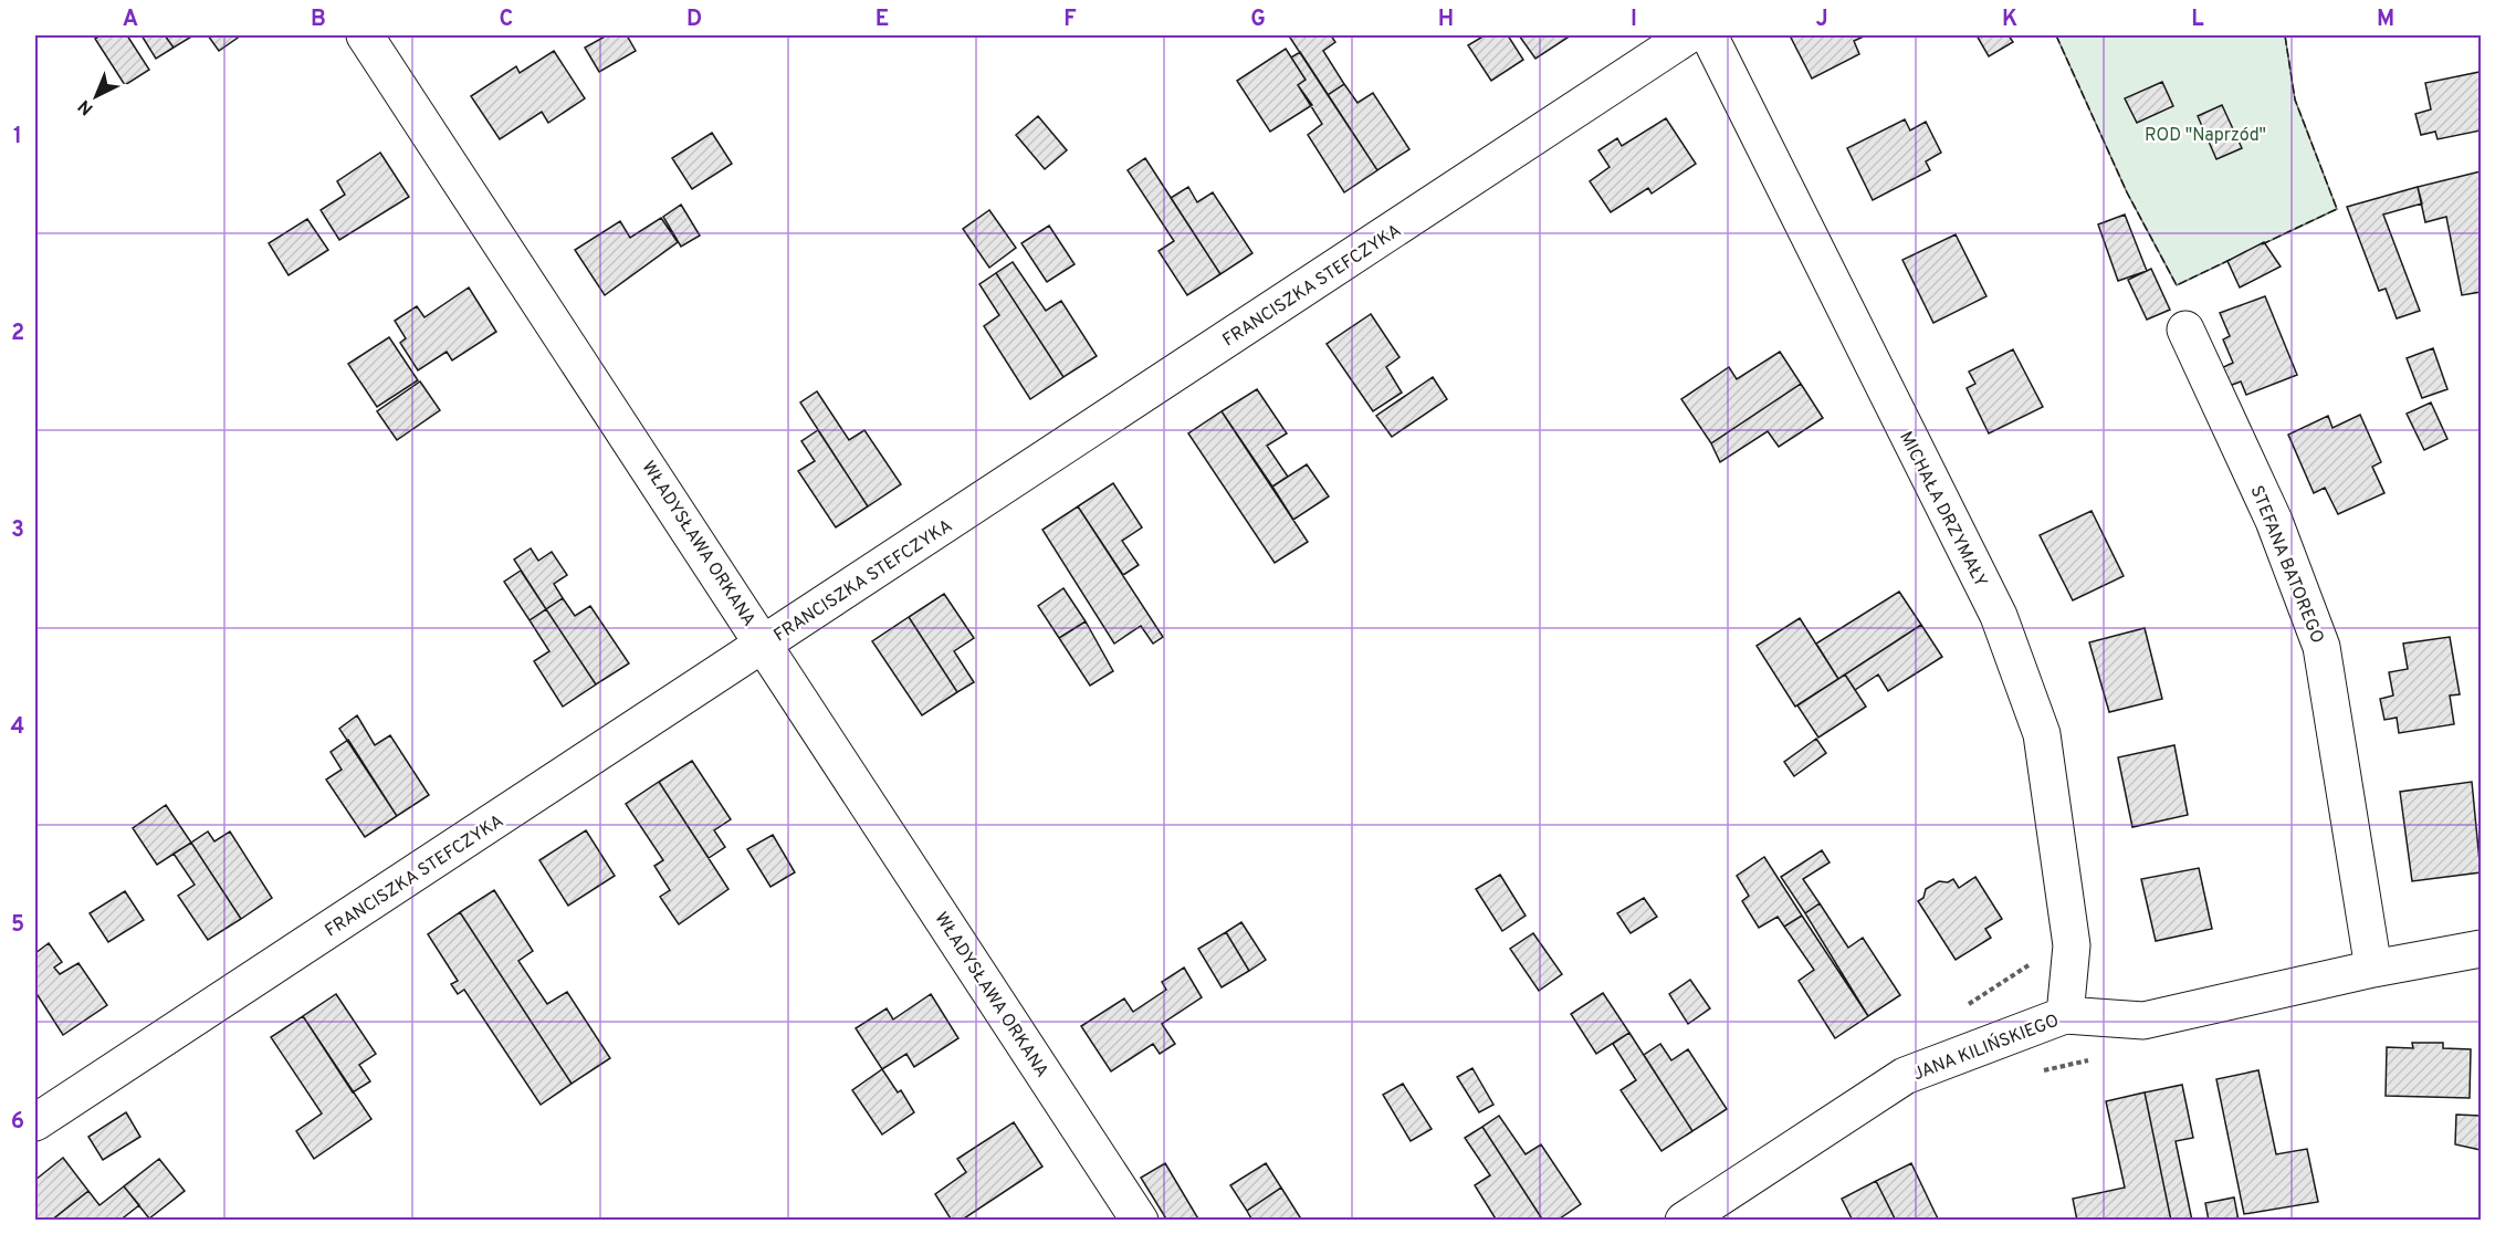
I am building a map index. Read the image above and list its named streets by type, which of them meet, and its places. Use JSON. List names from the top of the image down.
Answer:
{
  "streets": {
    "street": [
      "FRANCISZKA STEFCZYKA",
      "MICHAŁA DRZYMAŁY",
      "WŁADYSŁAWA ORKANA",
      "STEFANA BATOREGO",
      "JANA KILIŃSKIEGO"
    ]
  },
  "crossings": [
    ["FRANCISZKA STEFCZYKA", "WŁADYSŁAWA ORKANA"],
    ["MICHAŁA DRZYMAŁY", "JANA KILIŃSKIEGO"],
    ["STEFANA BATOREGO", "JANA KILIŃSKIEGO"]
  ],
  "parks": ["ROD \"Naprzód\""],
  "north": "bottom left",
  "grid": {
    "columns": [
      "A",
      "B",
      "C",
      "D",
      "E",
      "F",
      "G",
      "H",
      "I",
      "J",
      "K",
      "L",
      "M"
    ],
    "rows": [
      "1",
      "2",
      "3",
      "4",
      "5",
      "6"
    ]
  }
}
